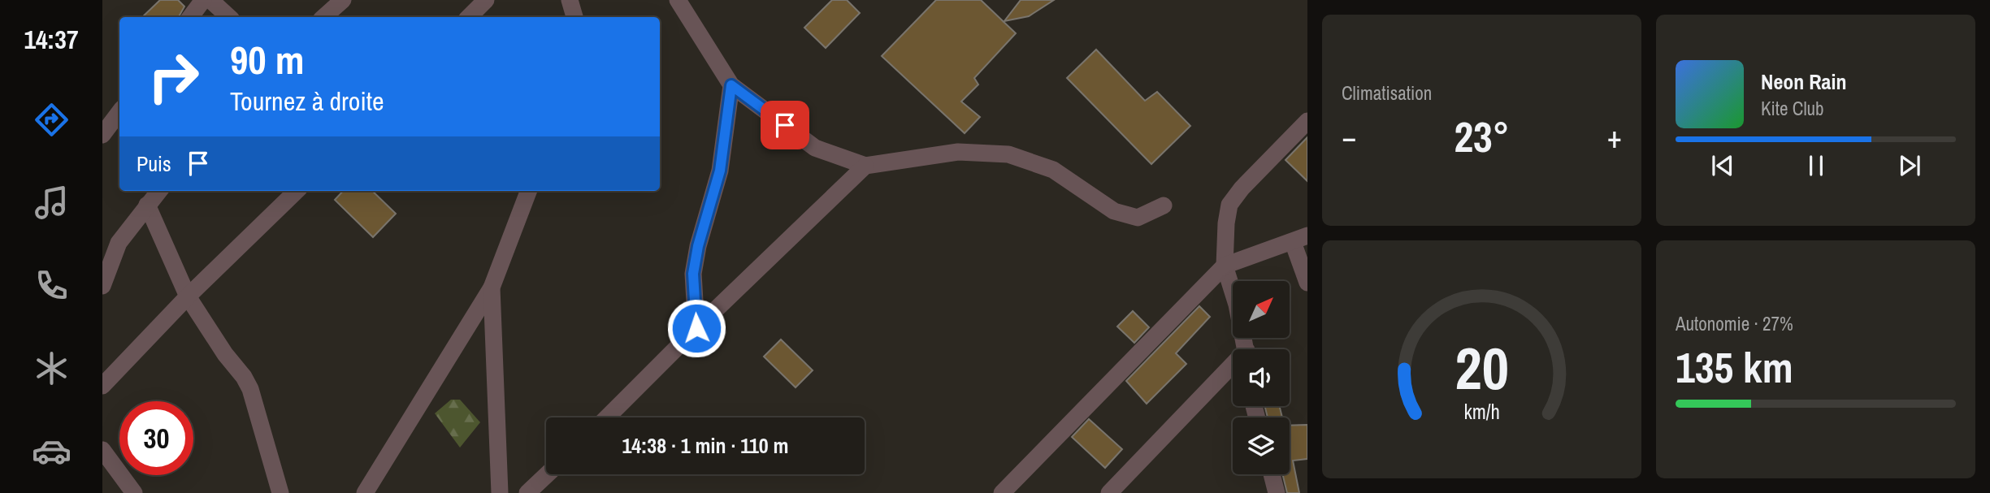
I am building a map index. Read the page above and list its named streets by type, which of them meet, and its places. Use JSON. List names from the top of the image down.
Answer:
{
  "north": "top right",
  "page": {
    "tabs": "14:37",
    "tile": [
      "Climatisation",
      ["Autonomie · 27%", "135 km"]
    ],
    "turn": ["90 m", "Tournez à droite"],
    "song": ["Neon Rain", "Kite Club"],
    "heat": ["−", "23°", "+"],
    "then": "Puis",
    "limit": "30",
    "trip": "14:38 · 1 min · 110 m",
    "gauge": ["20", "km/h"]
  }
}
